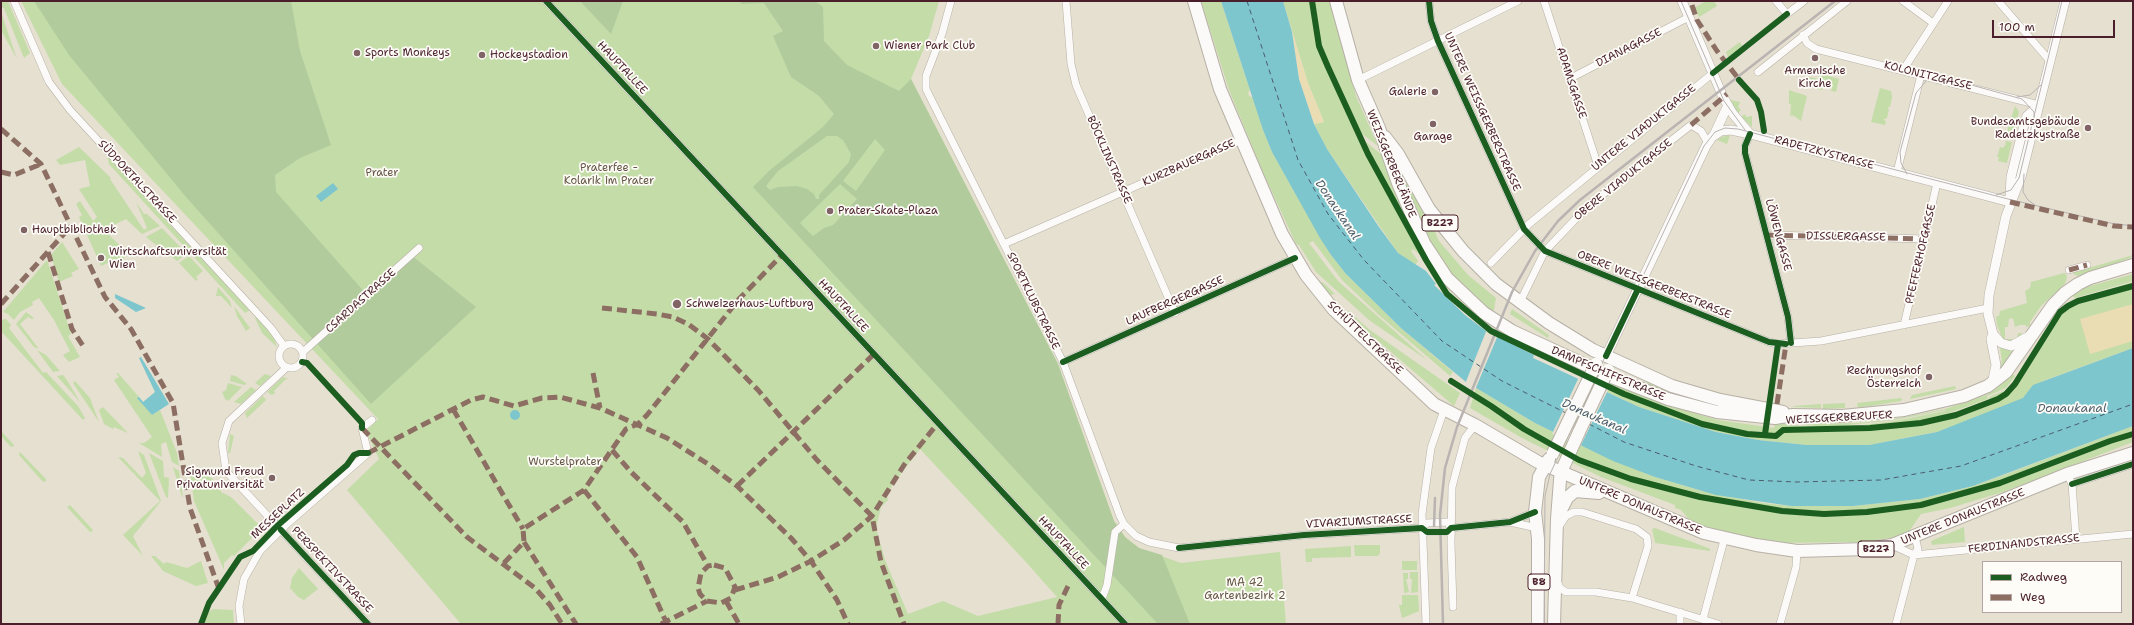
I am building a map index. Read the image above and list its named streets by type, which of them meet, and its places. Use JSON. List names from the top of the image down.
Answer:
{
  "streets": {
    "main road": [
      "WEISSGERBERLÄNDE",
      "B227",
      "SCHÜTTELSTRASSE",
      "DAMPFSCHIFFSTRASSE",
      "UNTERE DONAUSTRASSE",
      "B8"
    ],
    "street": [
      "DIANAGASSE",
      "HAUPTALLEE",
      "KOLONITZGASSE",
      "ADAMSGASSE",
      "UNTERE WEISSGERBERSTRASSE",
      "UNTERE VIADUKTGASSE",
      "RADETZKYSTRASSE",
      "BÖCKLINSTRASSE",
      "KURZBAUERGASSE",
      "OBERE VIADUKTGASSE",
      "SÜDPORTALSTRASSE",
      "LÖWENGASSE",
      "DISSLERGASSE",
      "PFEFFERHOFGASSE",
      "OBERE WEISSGERBERSTRASSE",
      "CSARDASTRASSE",
      "SPORTKLUBSTRASSE",
      "LAUFBERGERGASSE",
      "VIVARIUMSTRASSE",
      "FERDINANDSTRASSE",
      "PERSPEKTIVSTRASSE"
    ],
    "cycle path": ["WEISSGERBERUFER", "MESSEPLATZ"]
  },
  "crossings": [
    ["DIANAGASSE", "ADAMSGASSE"],
    ["ADAMSGASSE", "UNTERE VIADUKTGASSE"],
    ["UNTERE WEISSGERBERSTRASSE", "UNTERE VIADUKTGASSE"],
    ["UNTERE WEISSGERBERSTRASSE", "OBERE WEISSGERBERSTRASSE"],
    ["UNTERE VIADUKTGASSE", "OBERE WEISSGERBERSTRASSE"],
    ["RADETZKYSTRASSE", "LÖWENGASSE"],
    ["RADETZKYSTRASSE", "PFEFFERHOFGASSE"],
    ["BÖCKLINSTRASSE", "KURZBAUERGASSE"],
    ["BÖCKLINSTRASSE", "LAUFBERGERGASSE"],
    ["KURZBAUERGASSE", "SPORTKLUBSTRASSE"],
    ["KURZBAUERGASSE", "SCHÜTTELSTRASSE"],
    ["WEISSGERBERLÄNDE", "B227"],
    ["WEISSGERBERLÄNDE", "DAMPFSCHIFFSTRASSE"],
    ["OBERE VIADUKTGASSE", "B227"],
    ["OBERE VIADUKTGASSE", "OBERE WEISSGERBERSTRASSE"],
    ["SÜDPORTALSTRASSE", "CSARDASTRASSE"],
    ["SÜDPORTALSTRASSE", "PERSPEKTIVSTRASSE"],
    ["B227", "DAMPFSCHIFFSTRASSE"],
    ["B227", "B8"],
    ["LÖWENGASSE", "DISSLERGASSE"],
    ["LÖWENGASSE", "OBERE WEISSGERBERSTRASSE"],
    ["DISSLERGASSE", "PFEFFERHOFGASSE"],
    ["PFEFFERHOFGASSE", "OBERE WEISSGERBERSTRASSE"],
    ["CSARDASTRASSE", "PERSPEKTIVSTRASSE"],
    ["SPORTKLUBSTRASSE", "LAUFBERGERGASSE"],
    ["SPORTKLUBSTRASSE", "VIVARIUMSTRASSE"],
    ["LAUFBERGERGASSE", "SCHÜTTELSTRASSE"],
    ["SCHÜTTELSTRASSE", "UNTERE DONAUSTRASSE"],
    ["SCHÜTTELSTRASSE", "B8"],
    ["UNTERE DONAUSTRASSE", "B8"],
    ["VIVARIUMSTRASSE", "B8"]
  ],
  "water": ["Donaukanal"],
  "parks": [
    "Praterfee - Kolarik im Prater",
    "Prater",
    "Wurstelprater",
    "MA 42 Gartenbezirk 2"
  ],
  "places": [
    "Wiener Park Club",
    "Sports Monkeys",
    "Hockeystadion",
    "Armenische Kirche",
    "Galerie",
    "Garage",
    "Bundesamtsgebäude Radetzkystraße",
    "Prater-Skate-Plaza",
    "Hauptbibliothek",
    "Wirtschaftsuniversität Wien",
    "Schweizerhaus-Luftburg",
    "Rechnungshof Österreich",
    "Sigmund Freud Privatuniversität"
  ],
  "legend": ["Radweg", "Weg"],
  "scale_bar": "100 m"
}
